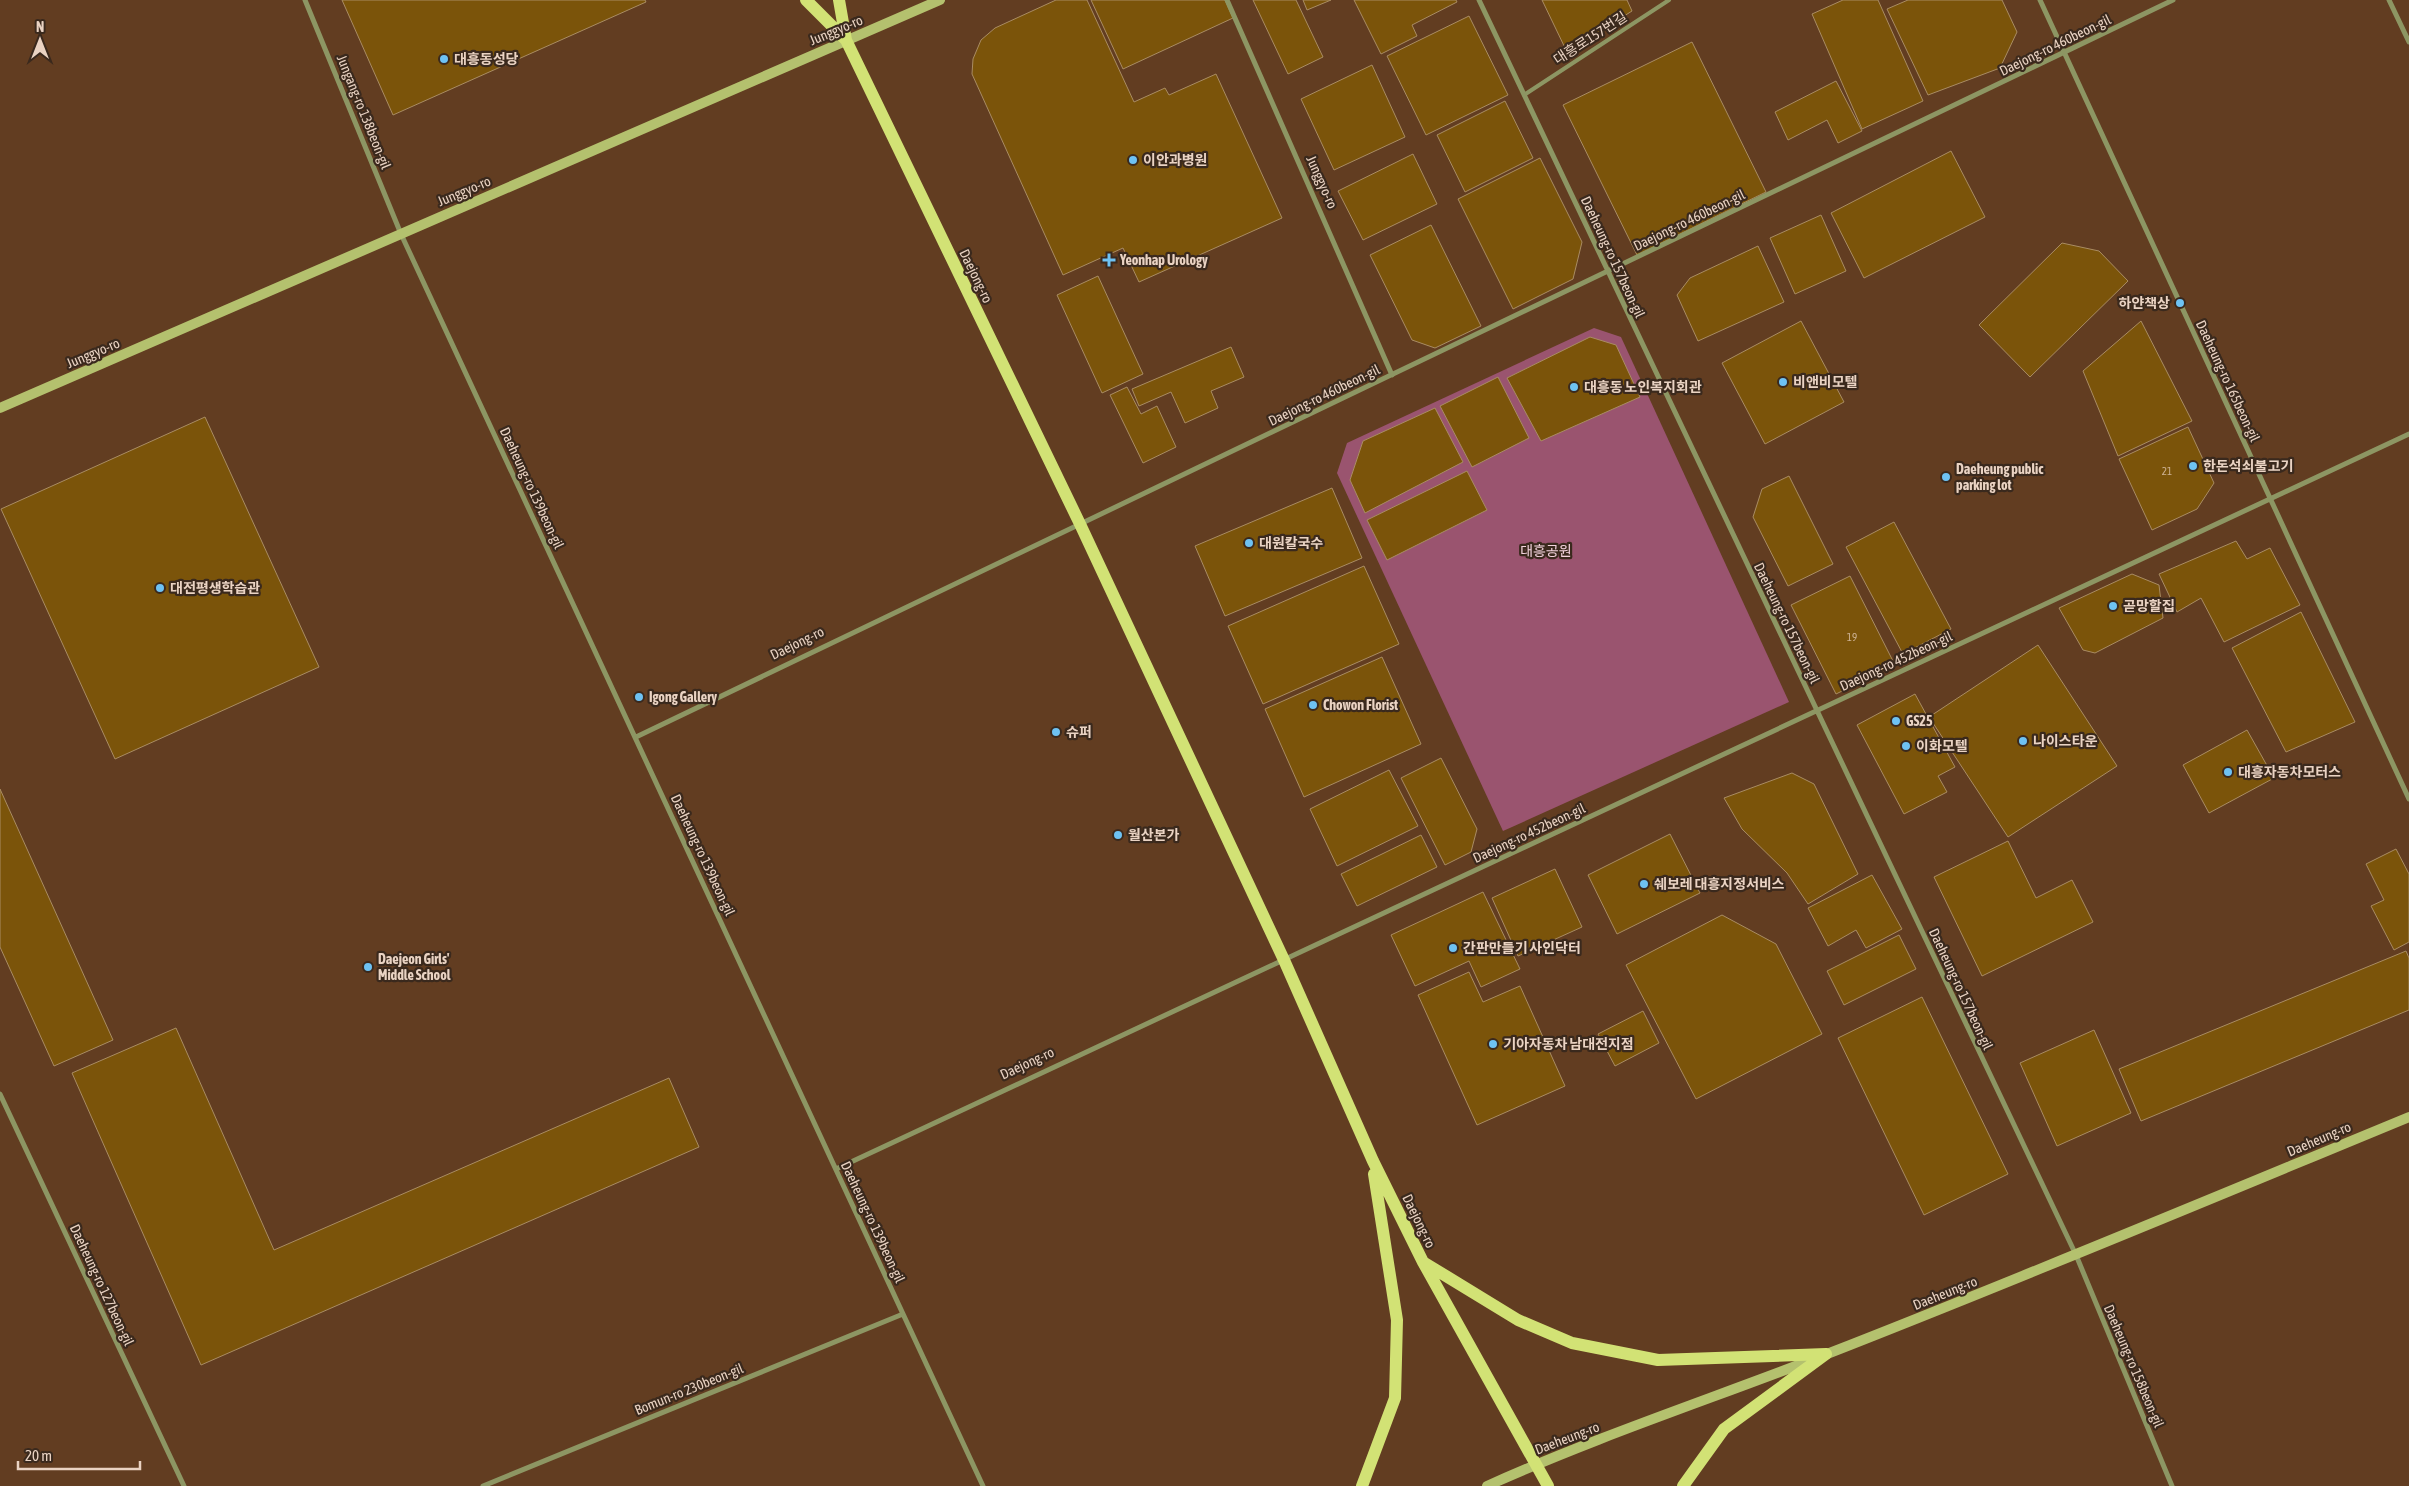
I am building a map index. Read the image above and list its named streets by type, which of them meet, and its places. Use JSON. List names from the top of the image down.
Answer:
{
  "streets": {
    "main road": ["Junggyo-ro", "Daejong-ro", "Daeheung-ro"],
    "street": [
      "Daejong-ro 460beon-gil",
      "Jungang-ro 138beon-gil",
      "Daeheung-ro 157beon-gil",
      "Daeheung-ro 165beon-gil",
      "Daeheung-ro 139beon-gil",
      "Daejong-ro 452beon-gil",
      "Daeheung-ro 127beon-gil",
      "Daeheung-ro 158beon-gil",
      "Bomun-ro 230beon-gil"
    ],
    "lane": ["대흥로157번길"]
  },
  "crossings": [
    ["Junggyo-ro", "Daejong-ro 460beon-gil"],
    ["Junggyo-ro", "Jungang-ro 138beon-gil"],
    ["Junggyo-ro", "Daejong-ro"],
    ["Junggyo-ro", "Daeheung-ro 139beon-gil"],
    ["대흥로157번길", "Daeheung-ro 157beon-gil"],
    ["Daejong-ro 460beon-gil", "Daeheung-ro 157beon-gil"],
    ["Daejong-ro 460beon-gil", "Daejong-ro"],
    ["Daejong-ro 460beon-gil", "Daeheung-ro 165beon-gil"],
    ["Jungang-ro 138beon-gil", "Daeheung-ro 139beon-gil"],
    ["Daeheung-ro 157beon-gil", "Daejong-ro 452beon-gil"],
    ["Daeheung-ro 157beon-gil", "Daeheung-ro"],
    ["Daeheung-ro 157beon-gil", "Daeheung-ro 158beon-gil"],
    ["Daejong-ro", "Daeheung-ro 139beon-gil"],
    ["Daejong-ro", "Daejong-ro 452beon-gil"],
    ["Daejong-ro", "Daeheung-ro"],
    ["Daeheung-ro 165beon-gil", "Daejong-ro 452beon-gil"],
    ["Daeheung-ro 139beon-gil", "Bomun-ro 230beon-gil"],
    ["Daeheung-ro", "Daeheung-ro 158beon-gil"]
  ],
  "parks": ["대흥공원"],
  "places": {
    "other": [
      "대흥동성당",
      "이안과병원",
      "하얀책상",
      "비앤비모텔",
      "대흥동 노인복지회관",
      "한돈석쇠불고기",
      "Daeheung public parking lot",
      "대원칼국수",
      "대전평생학습관",
      "곧망할집",
      "Igong Gallery",
      "Chowon Florist",
      "GS25",
      "슈퍼",
      "나이스타운",
      "이화모텔",
      "대흥자동차모터스",
      "월산본가",
      "쉐보레 대흥지정서비스",
      "간판만들기 사인닥터",
      "Daejeon Girls' Middle School",
      "기아자동차 남대전지점"
    ],
    "health": ["Yeonhap Urology"]
  },
  "house_numbers": ["21", "19"],
  "scale_bar": "20 m",
  "north": "top"
}
